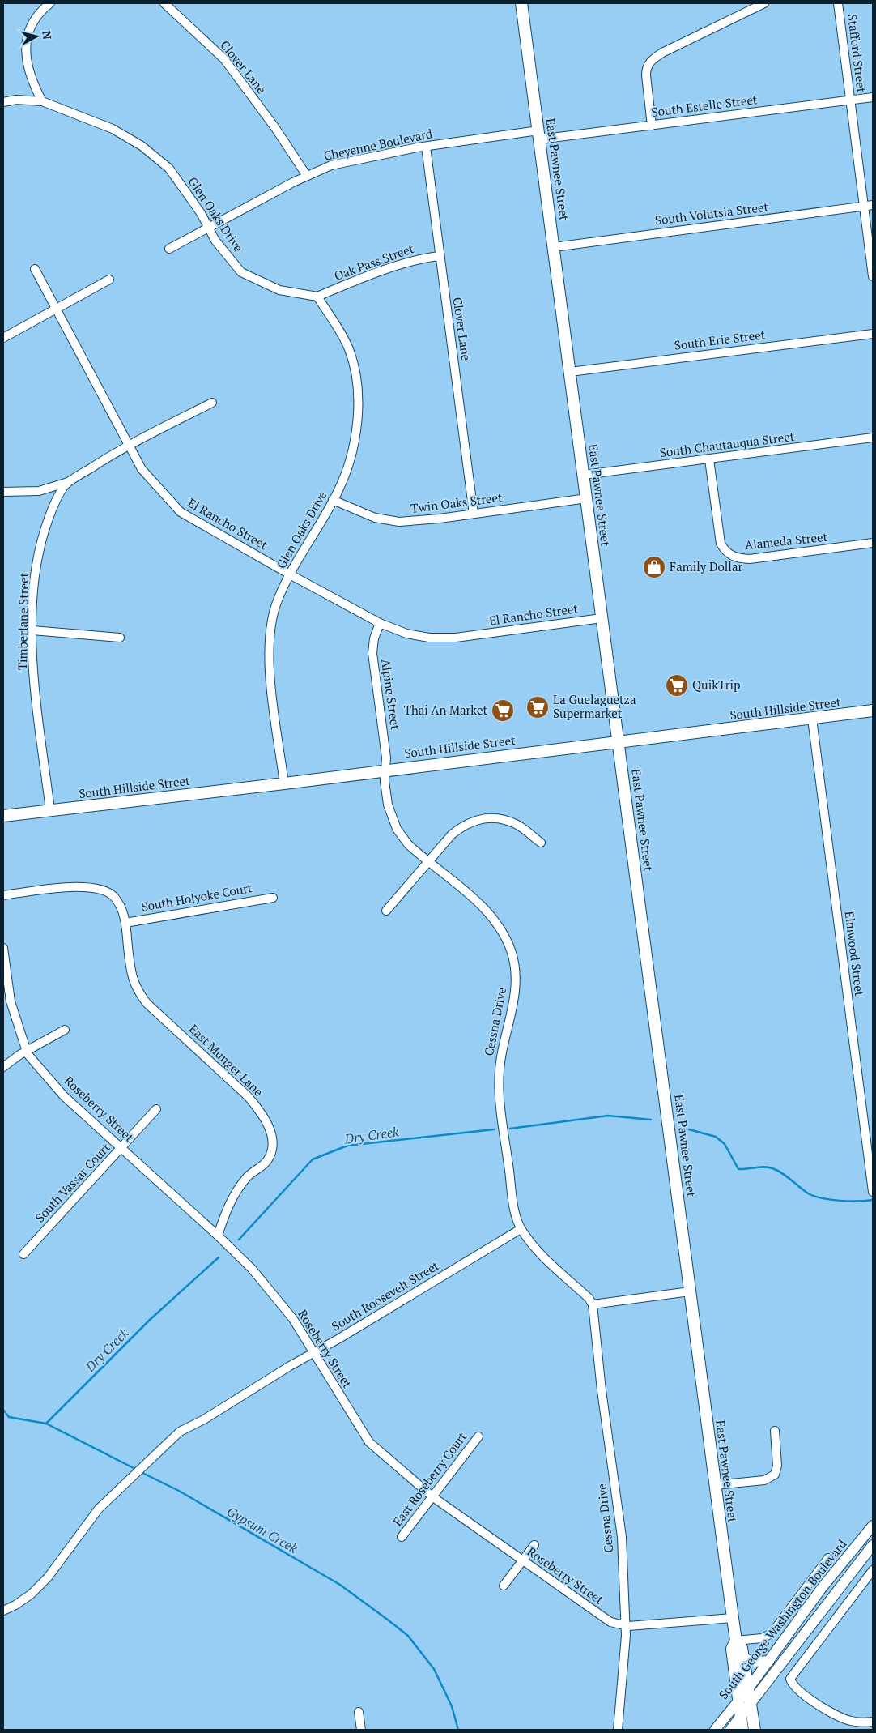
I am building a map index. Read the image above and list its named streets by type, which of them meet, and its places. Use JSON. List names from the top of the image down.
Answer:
{
  "streets": {
    "main road": ["East Pawnee Street", "South Hillside Street"],
    "street": [
      "Stafford Street",
      "Clover Lane",
      "South Estelle Street",
      "Cheyenne Boulevard",
      "South Volutsia Street",
      "Glen Oaks Drive",
      "Oak Pass Street",
      "South Erie Street",
      "South Chautauqua Street",
      "Twin Oaks Street",
      "El Rancho Street",
      "Alameda Street",
      "Timberlane Street",
      "Alpine Street",
      "South Holyoke Court",
      "Elmwood Street",
      "Cessna Drive",
      "East Munger Lane",
      "Roseberry Street",
      "South Vassar Court",
      "South Roosevelt Street",
      "East Roseberry Court",
      "South George Washington Boulevard"
    ]
  },
  "crossings": [
    ["Stafford Street", "South Estelle Street"],
    ["Stafford Street", "South Volutsia Street"],
    ["Clover Lane", "Cheyenne Boulevard"],
    ["Clover Lane", "Oak Pass Street"],
    ["Clover Lane", "Twin Oaks Street"],
    ["South Estelle Street", "Cheyenne Boulevard"],
    ["South Estelle Street", "East Pawnee Street"],
    ["Cheyenne Boulevard", "East Pawnee Street"],
    ["Cheyenne Boulevard", "Glen Oaks Drive"],
    ["East Pawnee Street", "South Volutsia Street"],
    ["East Pawnee Street", "South Erie Street"],
    ["East Pawnee Street", "South Chautauqua Street"],
    ["East Pawnee Street", "Twin Oaks Street"],
    ["East Pawnee Street", "El Rancho Street"],
    ["East Pawnee Street", "South Hillside Street"],
    ["East Pawnee Street", "Roseberry Street"],
    ["East Pawnee Street", "South George Washington Boulevard"],
    ["Glen Oaks Drive", "Oak Pass Street"],
    ["Glen Oaks Drive", "Twin Oaks Street"],
    ["Glen Oaks Drive", "El Rancho Street"],
    ["Glen Oaks Drive", "South Hillside Street"],
    ["South Chautauqua Street", "Alameda Street"],
    ["El Rancho Street", "Timberlane Street"],
    ["El Rancho Street", "Alpine Street"],
    ["Timberlane Street", "South Hillside Street"],
    ["Alpine Street", "South Hillside Street"],
    ["Alpine Street", "Cessna Drive"],
    ["South Hillside Street", "Elmwood Street"],
    ["South Hillside Street", "Cessna Drive"],
    ["South Holyoke Court", "East Munger Lane"],
    ["Cessna Drive", "Roseberry Street"],
    ["Cessna Drive", "South Roosevelt Street"],
    ["East Munger Lane", "Roseberry Street"],
    ["Roseberry Street", "South Vassar Court"],
    ["Roseberry Street", "South Roosevelt Street"],
    ["Roseberry Street", "East Roseberry Court"]
  ],
  "water": ["Dry Creek", "Gypsum Creek"],
  "places": {
    "shop": ["Family Dollar"],
    "supermarket": ["QuikTrip", "La Guelaguetza Supermarket", "Thai An Market"]
  },
  "north": "right"
}
